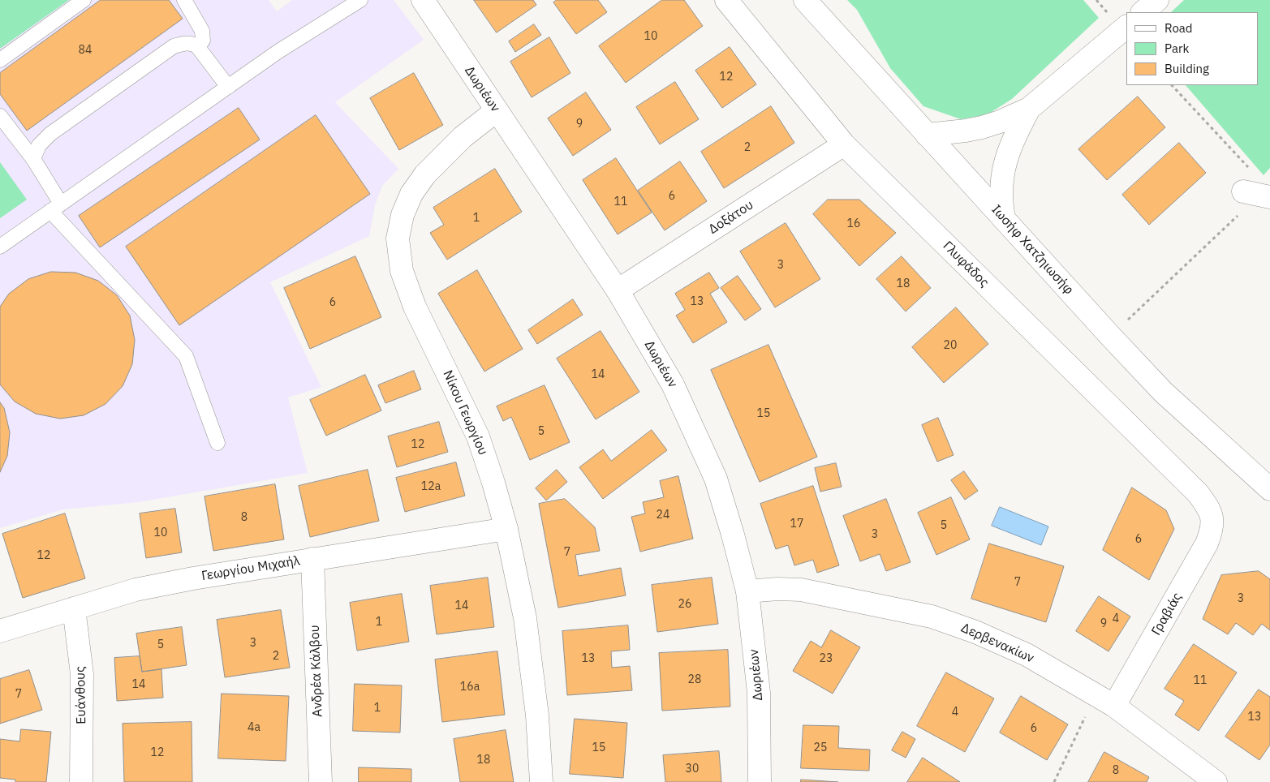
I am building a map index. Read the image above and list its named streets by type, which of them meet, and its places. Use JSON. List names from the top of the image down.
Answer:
{
  "streets": {
    "street": [
      "Δωριέων",
      "Δοξάτου",
      "Ιωσήφ Χατζηιωσήφ",
      "Γλυφάδος",
      "Νίκου Γεωργίου",
      "Γεωργίου Μιχαήλ",
      "Γραβιάς",
      "Δερβενακίων",
      "Ανδρέα Κάλβου",
      "Ευάνθους"
    ]
  },
  "crossings": [
    ["Δωριέων", "Δοξάτου"],
    ["Δωριέων", "Νίκου Γεωργίου"],
    ["Δωριέων", "Δερβενακίων"],
    ["Δοξάτου", "Γλυφάδος"],
    ["Γλυφάδος", "Γραβιάς"],
    ["Νίκου Γεωργίου", "Γεωργίου Μιχαήλ"],
    ["Γεωργίου Μιχαήλ", "Ανδρέα Κάλβου"],
    ["Γεωργίου Μιχαήλ", "Ευάνθους"],
    ["Γραβιάς", "Δερβενακίων"]
  ],
  "house_numbers": [
    "10",
    "84",
    "12",
    "9",
    "2",
    "6",
    "11",
    "1",
    "16",
    "3",
    "18",
    "13",
    "6",
    "20",
    "14",
    "15",
    "5",
    "12",
    "12a",
    "24",
    "8",
    "17",
    "5",
    "10",
    "3",
    "6",
    "7",
    "12",
    "7",
    "3",
    "26",
    "14",
    "4",
    "1",
    "9",
    "3",
    "5",
    "2",
    "13",
    "23",
    "28",
    "11",
    "14",
    "16a",
    "7",
    "1",
    "4",
    "13",
    "4a",
    "6",
    "15",
    "25",
    "12",
    "18",
    "30",
    "8"
  ],
  "legend": ["Road", "Park", "Building"]
}
